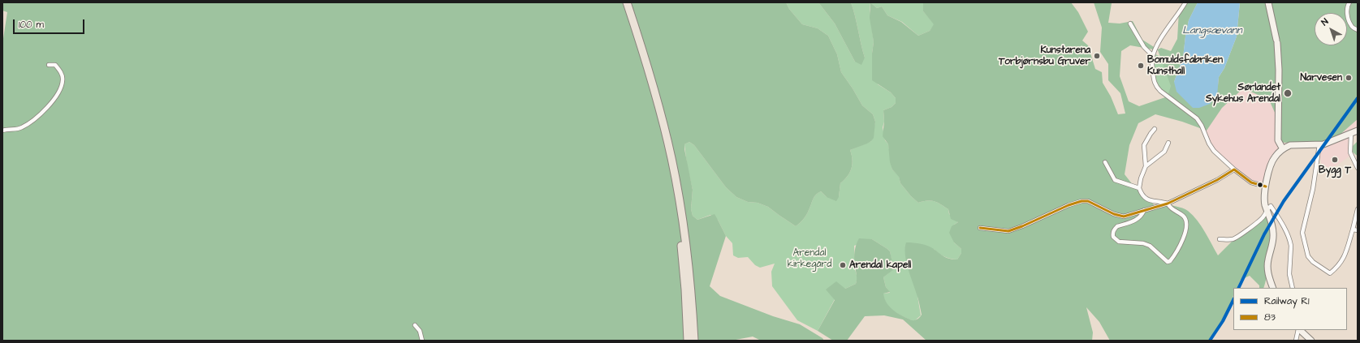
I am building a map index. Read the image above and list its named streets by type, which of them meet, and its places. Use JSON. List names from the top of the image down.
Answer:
{
  "water": ["Langsævann"],
  "parks": ["Arendal kirkegård"],
  "places": [
    "Kunstarena Torbjørnsbu Gruver",
    "Bomuldsfabriken Kunsthall",
    "Narvesen",
    "Sørlandet Sykehus Arendal",
    "Bygg T",
    "Arendal kapell"
  ],
  "lines": ["rail line R1", "transit line 83"],
  "legend": ["Railway R1", "83"],
  "scale_bar": "100 m",
  "north": "top left"
}
